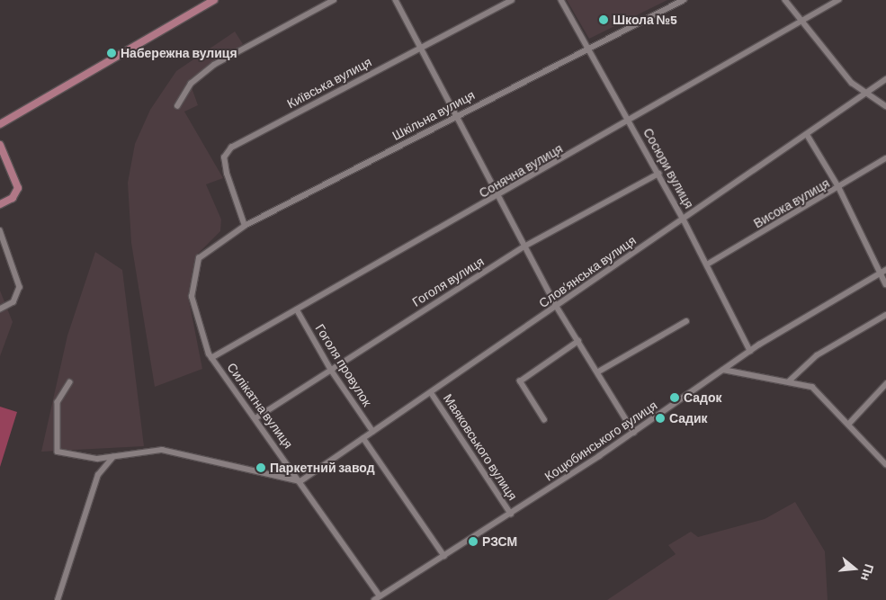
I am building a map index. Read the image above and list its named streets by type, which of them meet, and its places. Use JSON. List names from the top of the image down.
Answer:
{
  "streets": {
    "street": [
      "Київська вулиця",
      "Шкільна вулиця",
      "Сосюри вулиця",
      "Сонячна вулиця",
      "Висока вулиця",
      "Слов’янська вулиця",
      "Гоголя вулиця",
      "Гоголя провулок",
      "Силікатна вулиця",
      "Коцюбинського вулиця",
      "Маяковського вулиця"
    ]
  },
  "crossings": [
    ["Київська вулиця", "Шкільна вулиця"],
    ["Шкільна вулиця", "Сосюри вулиця"],
    ["Шкільна вулиця", "Силікатна вулиця"],
    ["Сосюри вулиця", "Сонячна вулиця"],
    ["Сосюри вулиця", "Висока вулиця"],
    ["Сосюри вулиця", "Слов’янська вулиця"],
    ["Сосюри вулиця", "Гоголя вулиця"],
    ["Сосюри вулиця", "Коцюбинського вулиця"],
    ["Сонячна вулиця", "Гоголя провулок"],
    ["Сонячна вулиця", "Силікатна вулиця"],
    ["Слов’янська вулиця", "Гоголя провулок"],
    ["Слов’янська вулиця", "Силікатна вулиця"],
    ["Слов’янська вулиця", "Маяковського вулиця"],
    ["Гоголя вулиця", "Гоголя провулок"],
    ["Гоголя вулиця", "Силікатна вулиця"],
    ["Силікатна вулиця", "Коцюбинського вулиця"],
    ["Коцюбинського вулиця", "Маяковського вулиця"]
  ],
  "places": [
    "Школа №5",
    "Набережна вулиця",
    "Садок",
    "Садик",
    "Паркетний завод",
    "РЗСМ"
  ],
  "north": "right"
}
